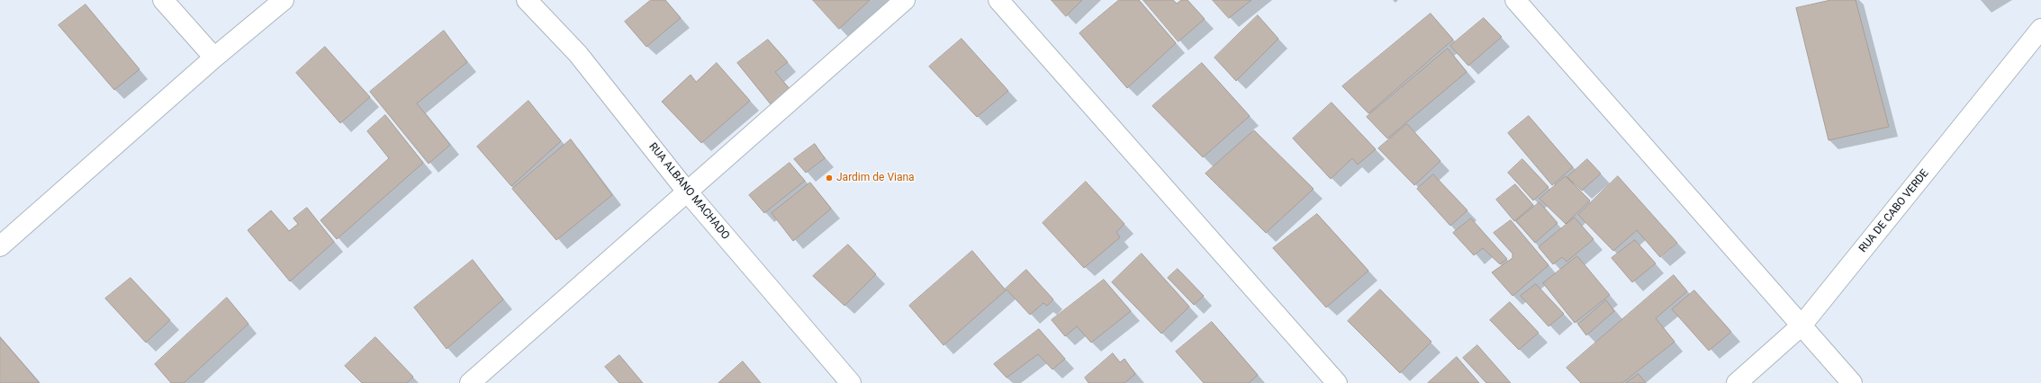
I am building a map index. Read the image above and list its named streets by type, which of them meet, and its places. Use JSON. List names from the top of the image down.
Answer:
{
  "streets": {
    "street": ["RUA ALBANO MACHADO", "RUA DE CABO VERDE"]
  },
  "places": ["Jardim de Viana"]
}
